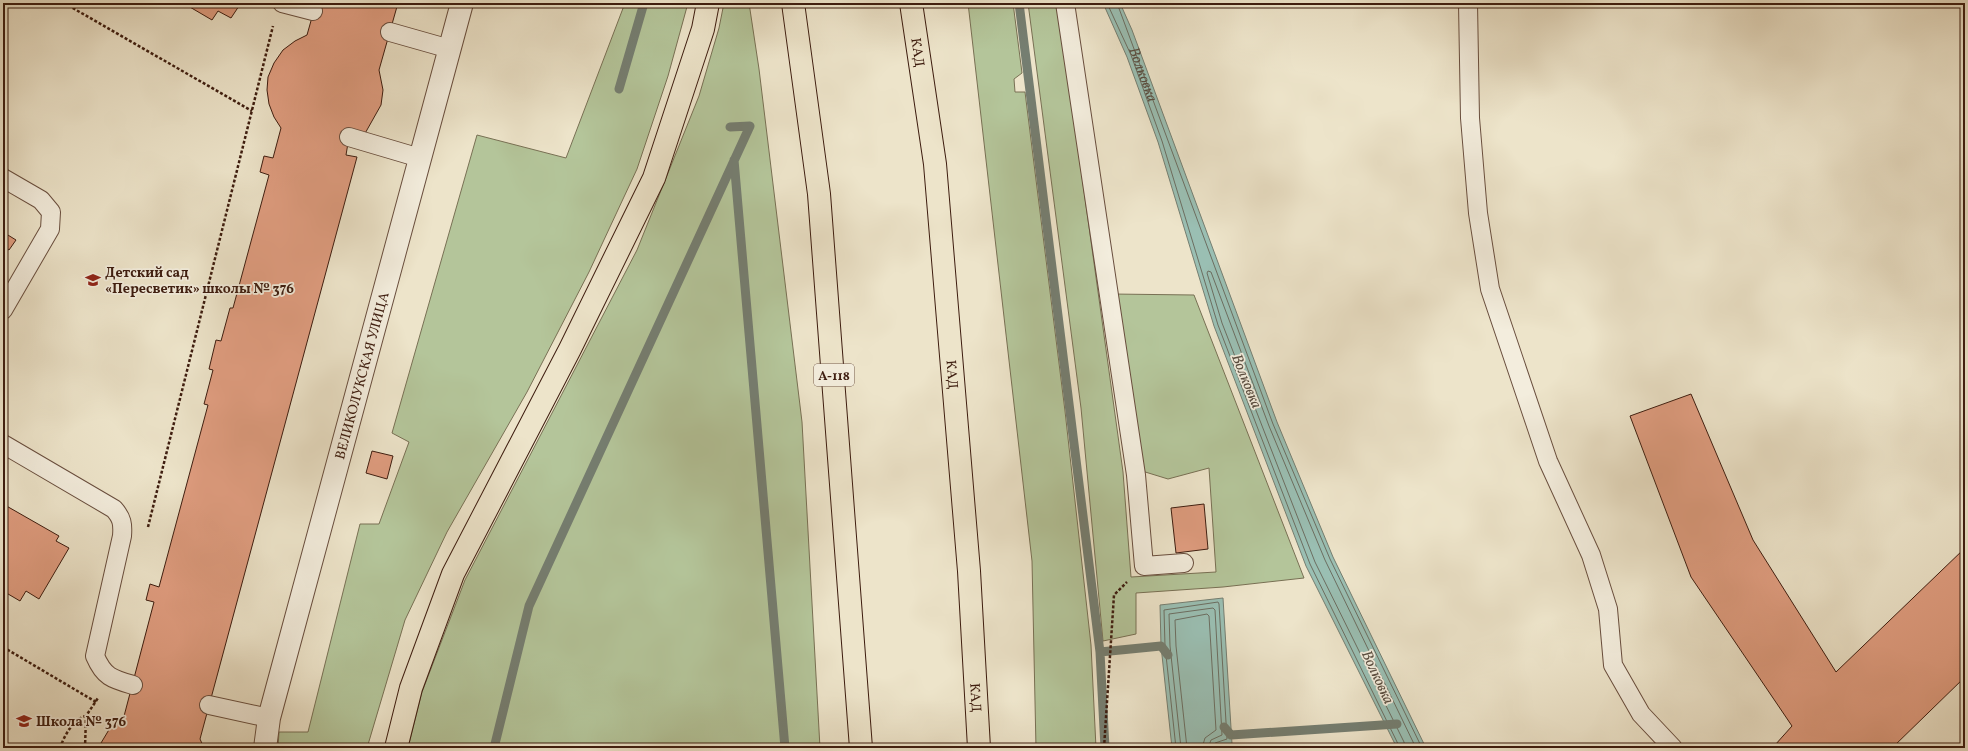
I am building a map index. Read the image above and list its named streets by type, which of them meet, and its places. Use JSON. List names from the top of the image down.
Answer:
{
  "streets": {
    "highway": ["КАД", "А-118"],
    "street": ["ВЕЛИКОЛУКСКАЯ УЛИЦА"]
  },
  "water": ["Волковка"],
  "places": {
    "school or university": ["Детский сад «Пересветик» школы № 376", "Школа № 376"]
  }
}
